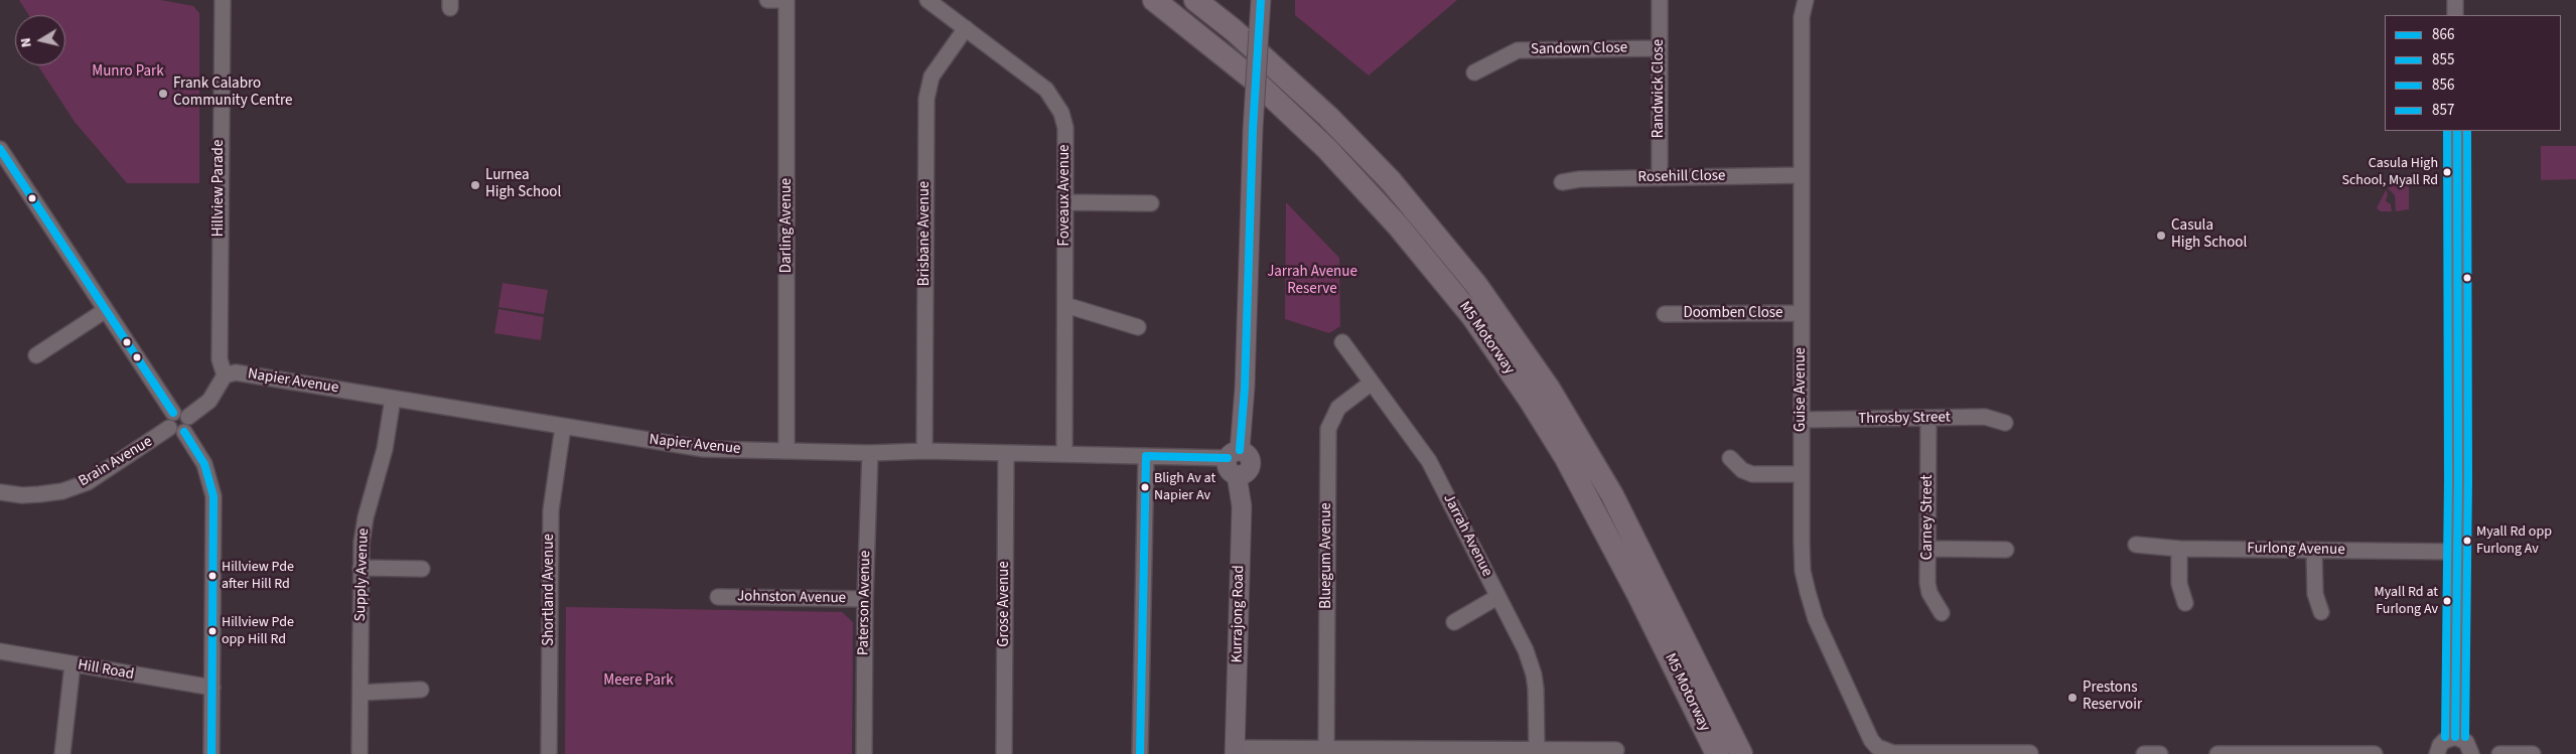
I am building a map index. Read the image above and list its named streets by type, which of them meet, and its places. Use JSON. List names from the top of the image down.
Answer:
{
  "streets": {
    "highway": ["M5 Motorway"],
    "main road": ["Kurrajong Road"],
    "street": [
      "Sandown Close",
      "Randwick Close",
      "Rosehill Close",
      "Hillview Parade",
      "Foveaux Avenue",
      "Darling Avenue",
      "Brisbane Avenue",
      "Doomben Close",
      "Napier Avenue",
      "Guise Avenue",
      "Throsby Street",
      "Brain Avenue",
      "Carney Street",
      "Jarrah Avenue",
      "Furlong Avenue",
      "Bluegum Avenue",
      "Supply Avenue",
      "Shortland Avenue",
      "Johnston Avenue",
      "Paterson Avenue",
      "Grose Avenue",
      "Hill Road"
    ]
  },
  "crossings": [
    ["Sandown Close", "Randwick Close"],
    ["Randwick Close", "Rosehill Close"],
    ["Rosehill Close", "Guise Avenue"],
    ["Hillview Parade", "Napier Avenue"],
    ["Foveaux Avenue", "Brisbane Avenue"],
    ["Foveaux Avenue", "Napier Avenue"],
    ["Darling Avenue", "Napier Avenue"],
    ["Brisbane Avenue", "Napier Avenue"],
    ["Doomben Close", "Guise Avenue"],
    ["Napier Avenue", "Brain Avenue"],
    ["Napier Avenue", "Supply Avenue"],
    ["Napier Avenue", "Shortland Avenue"],
    ["Napier Avenue", "Paterson Avenue"],
    ["Napier Avenue", "Grose Avenue"],
    ["Napier Avenue", "Kurrajong Road"],
    ["Guise Avenue", "Throsby Street"],
    ["Throsby Street", "Carney Street"],
    ["Jarrah Avenue", "Bluegum Avenue"],
    ["Johnston Avenue", "Paterson Avenue"]
  ],
  "parks": ["Munro Park", "Jarrah Avenue Reserve", "Meere Park"],
  "places": [
    "Frank Calabro Community Centre",
    "Casula High School, Myall Rd",
    "Lurnea High School",
    "Casula High School",
    "Bligh Av at Napier Av",
    "Myall Rd opp Furlong Av",
    "Hillview Pde after Hill Rd",
    "Myall Rd at Furlong Av",
    "Hillview Pde opp Hill Rd",
    "Prestons Reservoir"
  ],
  "lines": [
    "transit line 866",
    "transit line 855",
    "transit line 856",
    "transit line 857"
  ],
  "legend": [
    "866",
    "855",
    "856",
    "857"
  ],
  "north": "left"
}
